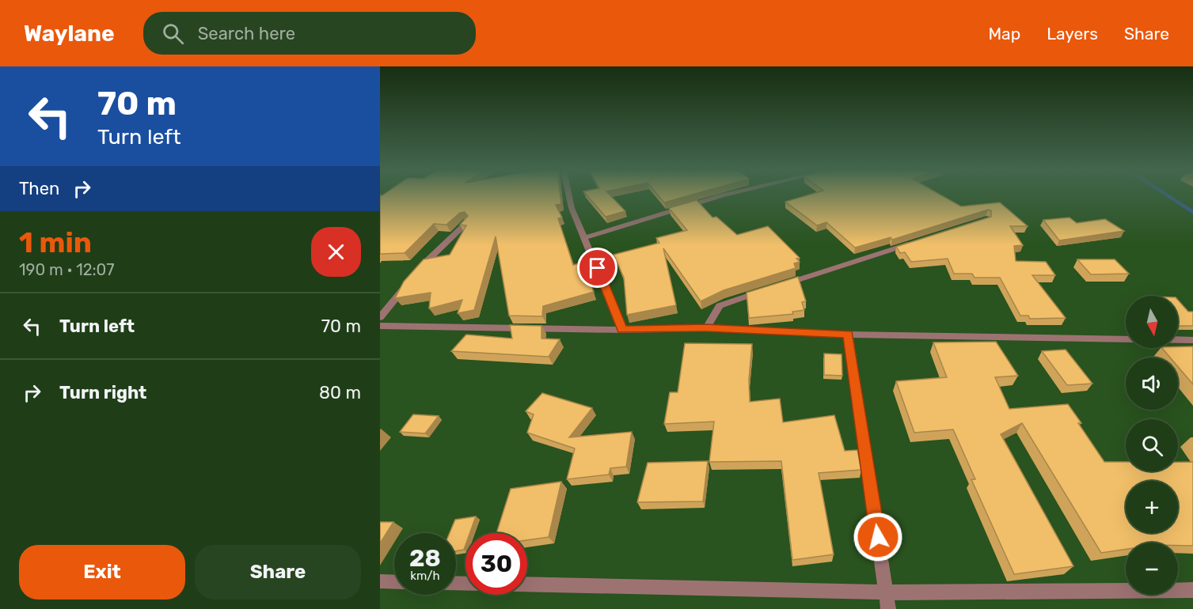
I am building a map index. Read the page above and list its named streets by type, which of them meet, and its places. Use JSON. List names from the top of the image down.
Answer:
{
  "north": "bottom",
  "page": {
    "header": "Waylane",
    "search": "Search here",
    "nav": ["Map", "Layers", "Share"],
    "turn": ["70 m", "Turn left"],
    "then": "Then",
    "heading": ["1 min", "190 m · 12:07"],
    "list": [
      {
        "name": "Turn left",
        "value": "70 m"
      },
      {
        "name": "Turn right",
        "value": "80 m"
      }
    ],
    "map_buttons": ["+", "−"],
    "speed": "28 km/h",
    "limit": "30",
    "buttons": ["Exit", "Share"]
  }
}
